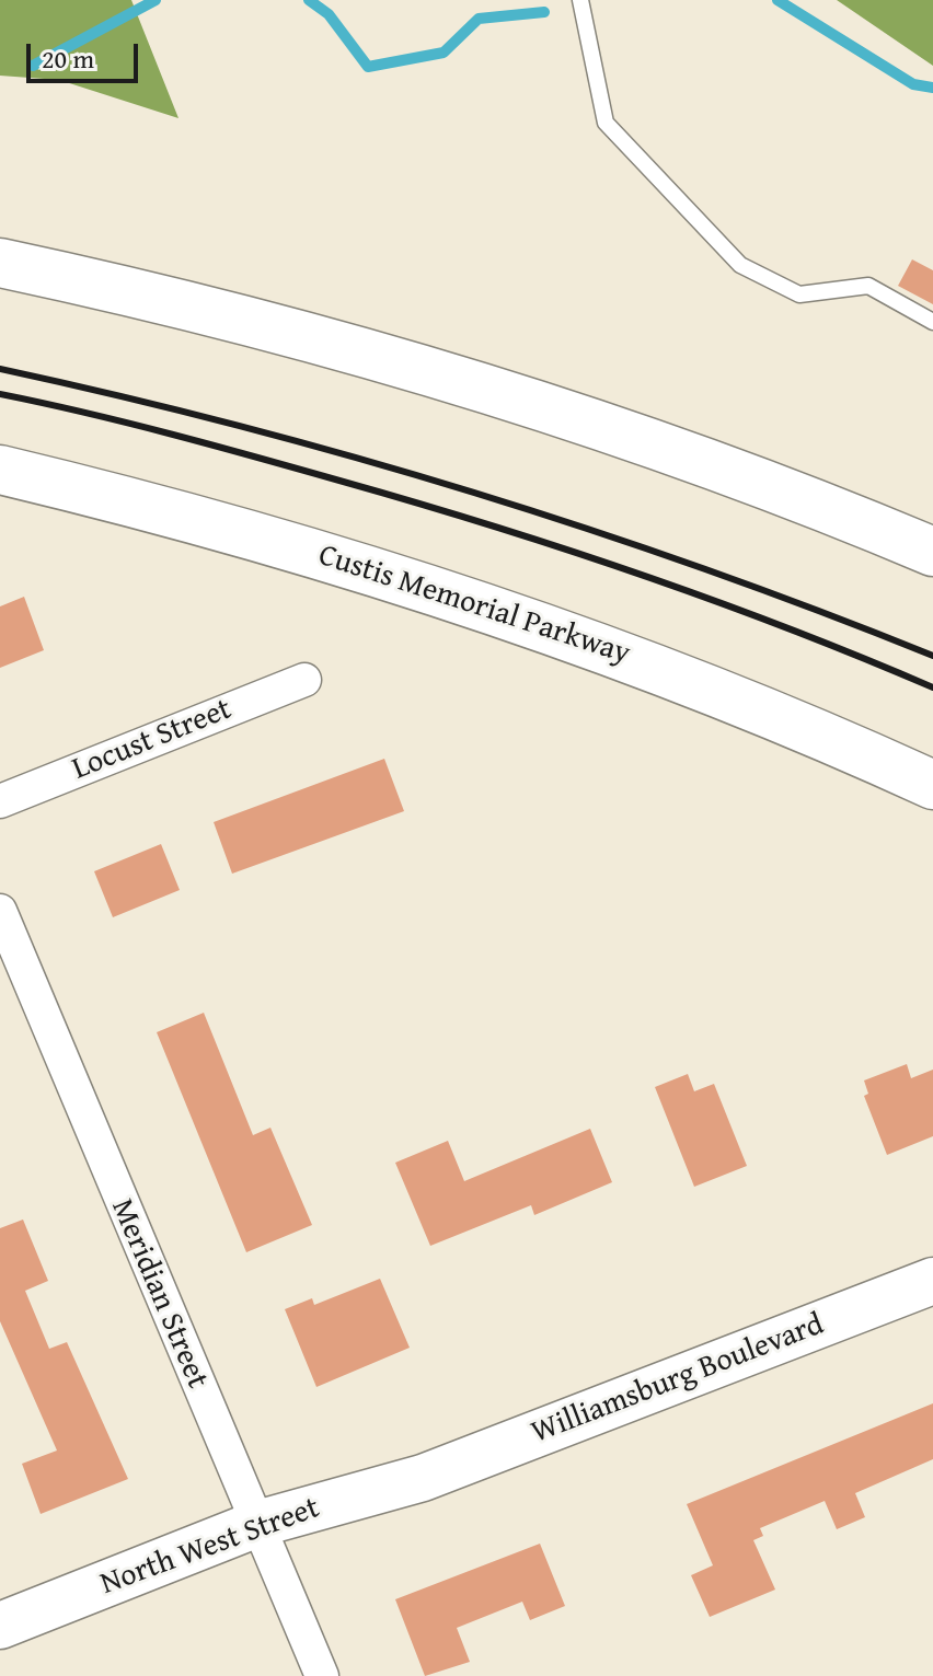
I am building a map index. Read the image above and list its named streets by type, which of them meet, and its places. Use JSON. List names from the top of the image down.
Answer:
{
  "streets": {
    "highway": ["Custis Memorial Parkway"],
    "main road": ["Williamsburg Boulevard", "North West Street"],
    "street": ["Locust Street", "Meridian Street"]
  },
  "crossings": [
    ["Meridian Street", "North West Street"],
    ["Williamsburg Boulevard", "North West Street"]
  ],
  "scale_bar": "20 m"
}
